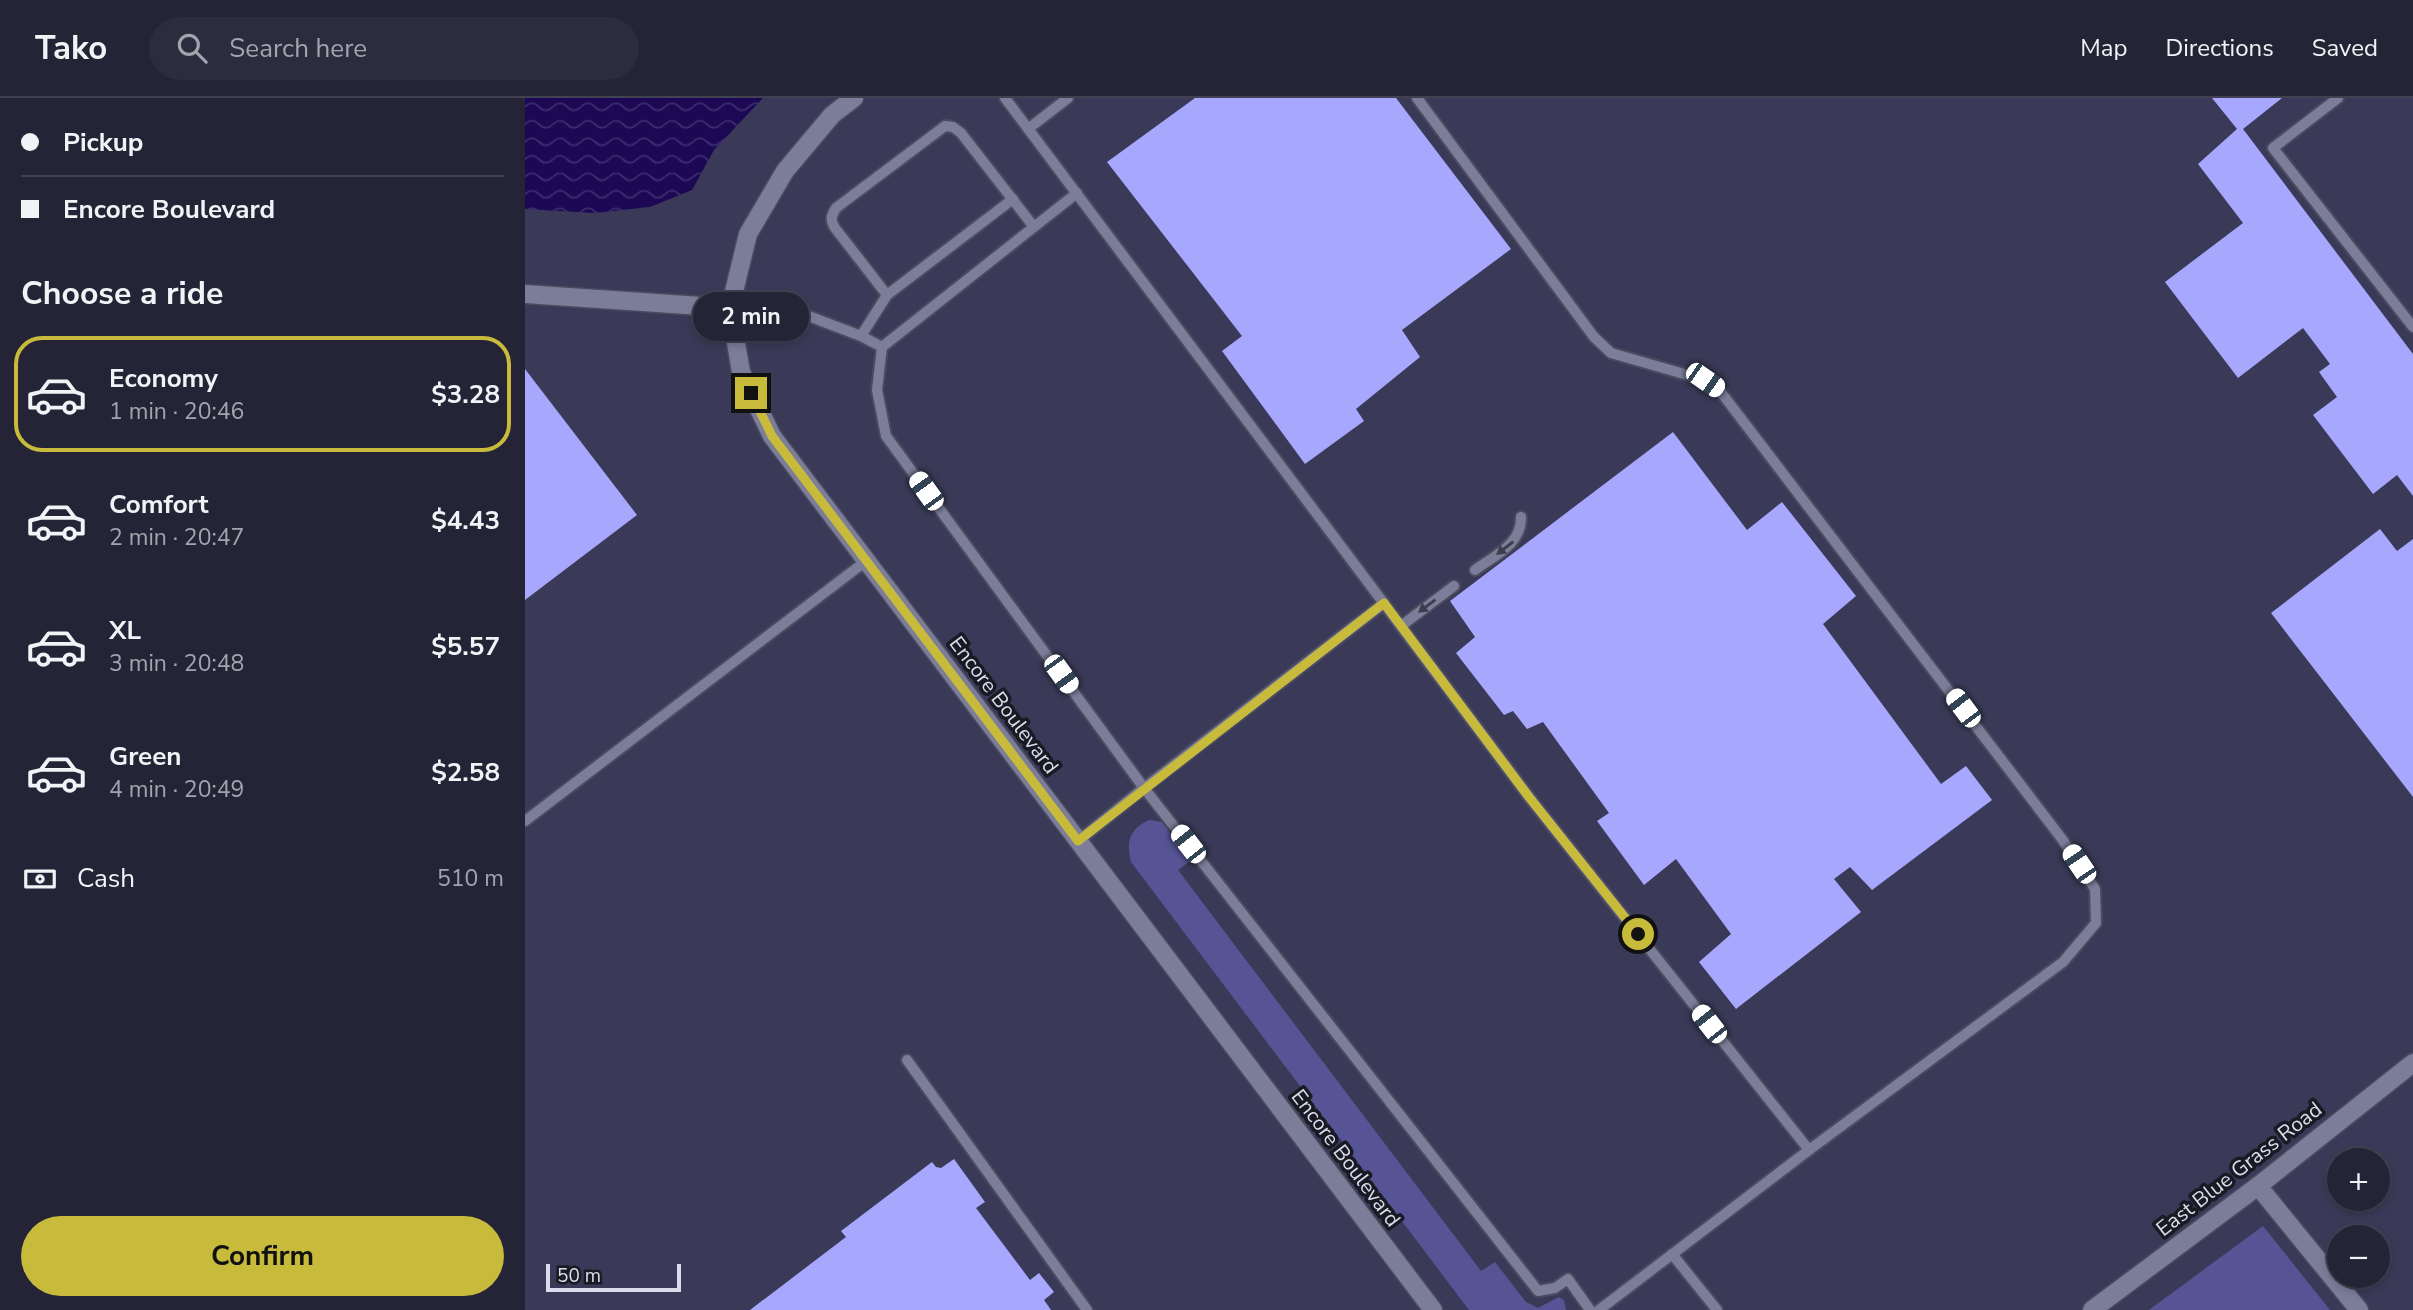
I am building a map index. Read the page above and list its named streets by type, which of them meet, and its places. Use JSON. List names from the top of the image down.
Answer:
{
  "streets": {
    "street": ["Encore Boulevard", "East Blue Grass Road"]
  },
  "scale_bar": "50 m",
  "page": {
    "header": "Tako",
    "search": "Search here",
    "nav": ["Map", "Directions", "Saved"],
    "banner": ["Pickup", "Encore Boulevard"],
    "heading": "Choose a ride",
    "bubble": "2 min",
    "list": [
      {
        "name": "Economy",
        "note": "1 min · 20:46",
        "value": "$3.28"
      },
      {
        "name": "Comfort",
        "note": "2 min · 20:47",
        "value": "$4.43"
      },
      {
        "name": "XL",
        "note": "3 min · 20:48",
        "value": "$5.57"
      },
      {
        "name": "Green",
        "note": "4 min · 20:49",
        "value": "$2.58"
      }
    ],
    "pay": ["Cash", "510 m"],
    "map_buttons": ["+", "−"],
    "buttons": "Confirm",
    "scale": "50 m"
  }
}
